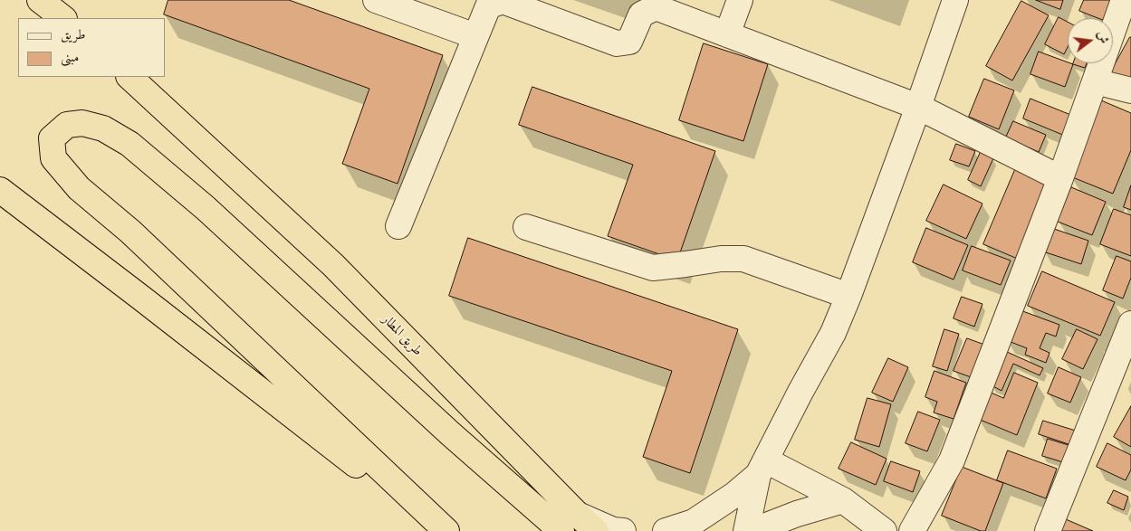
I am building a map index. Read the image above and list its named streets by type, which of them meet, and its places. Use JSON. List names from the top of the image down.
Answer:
{
  "streets": {
    "highway": ["طريق المطار"]
  },
  "legend": ["طريق", "مبنى"],
  "north": "right"
}
